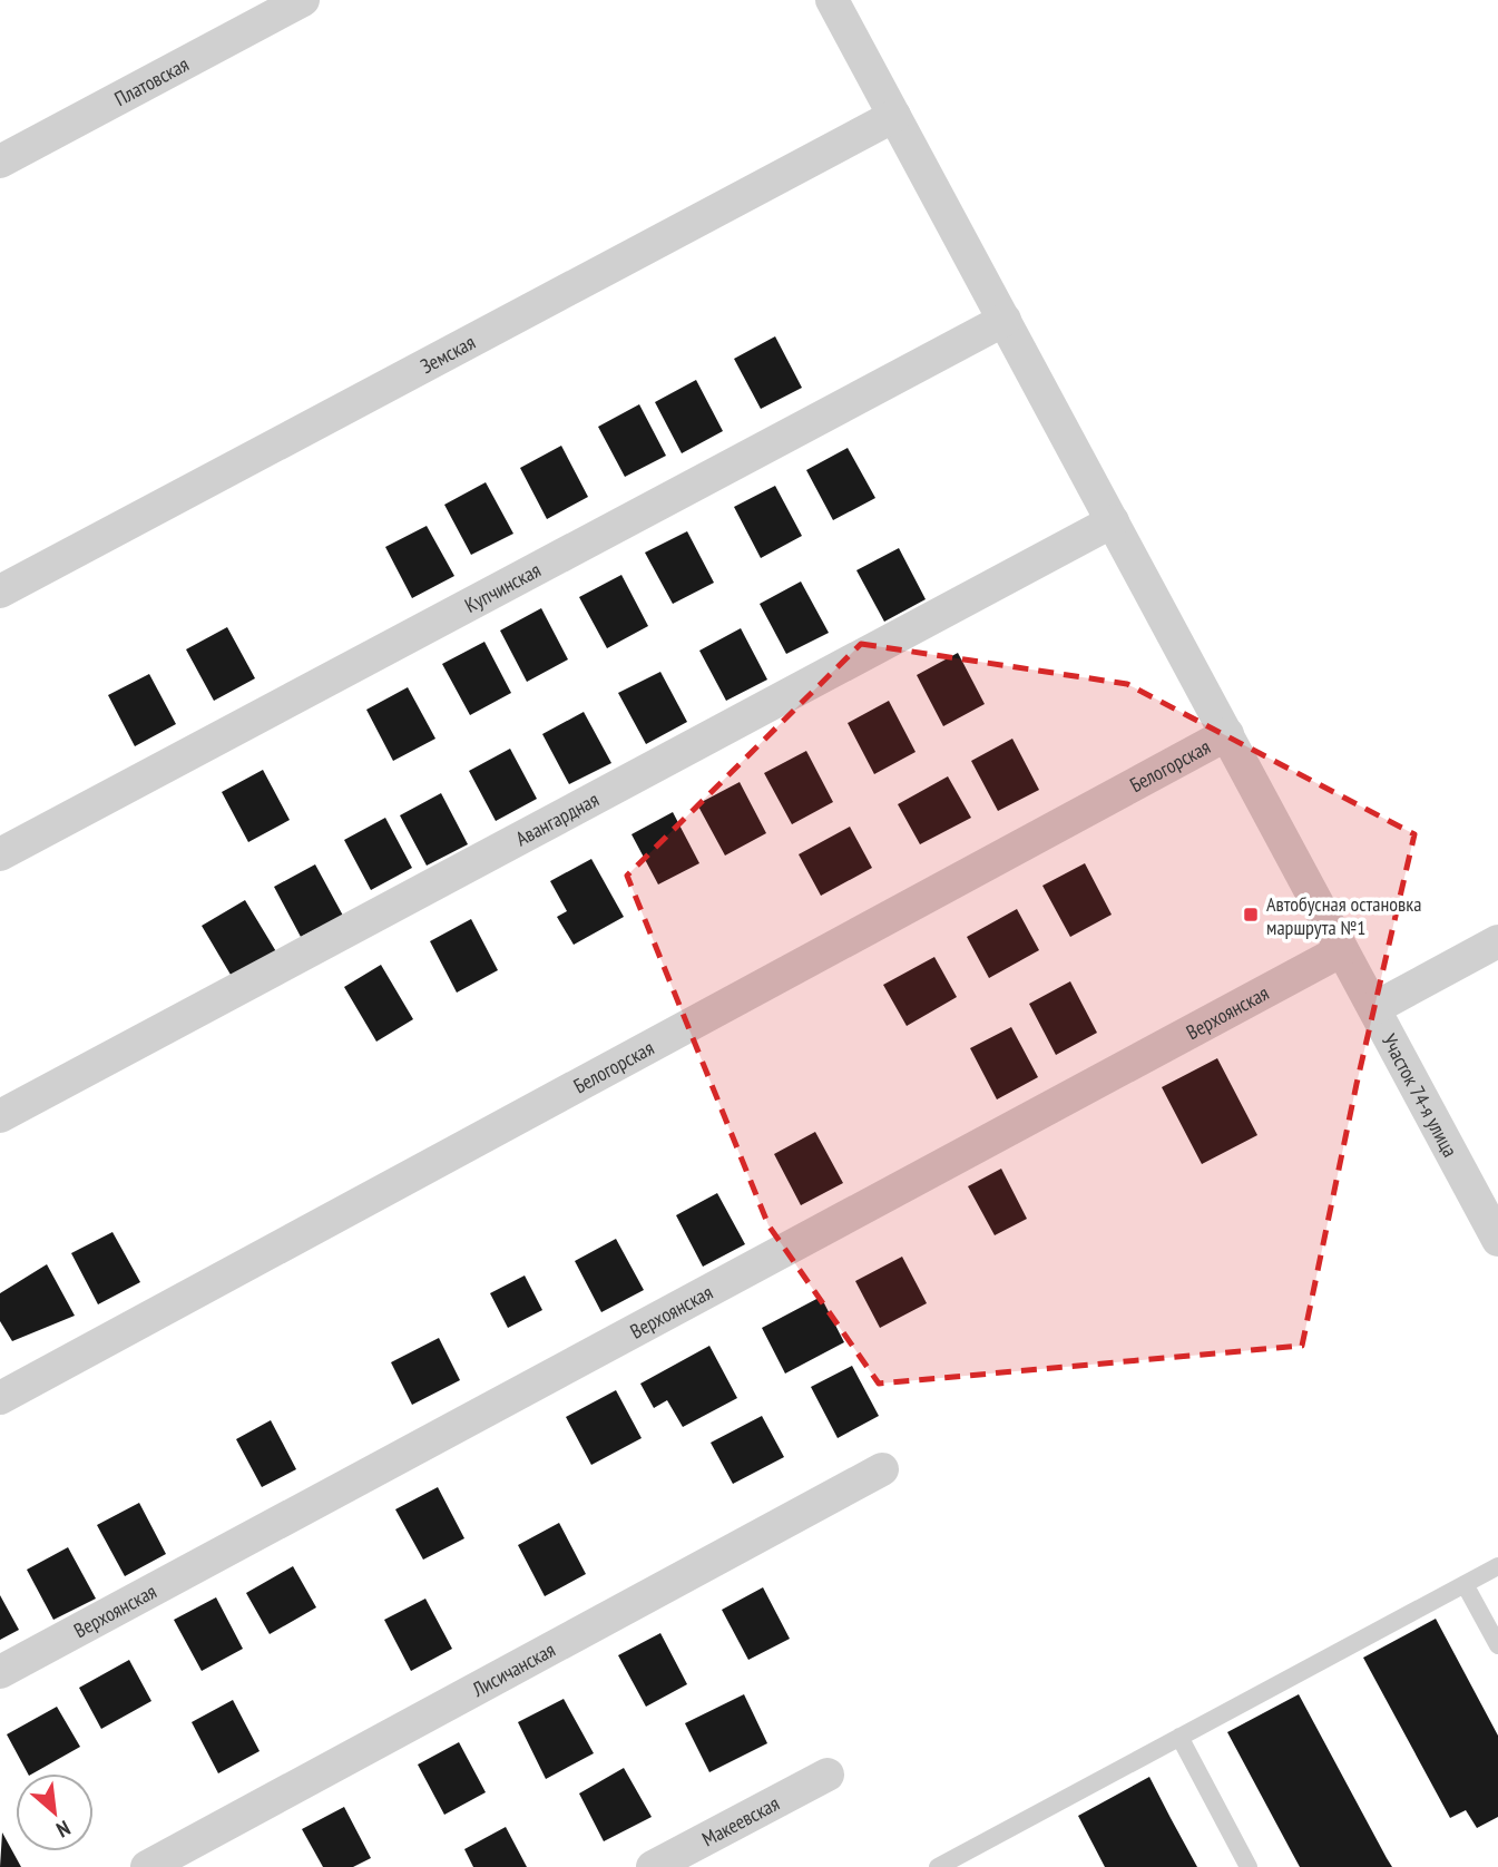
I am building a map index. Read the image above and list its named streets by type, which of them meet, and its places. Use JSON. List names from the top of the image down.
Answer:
{
  "streets": {
    "street": [
      "Платовская",
      "Земская",
      "Купчинская",
      "Белогорская",
      "Авангардная",
      "Верхоянская",
      "Участок 74-я улица",
      "Лисичанская",
      "Макеевская"
    ]
  },
  "crossings": [
    ["Земская", "Участок 74-я улица"],
    ["Купчинская", "Участок 74-я улица"],
    ["Белогорская", "Участок 74-я улица"],
    ["Авангардная", "Участок 74-я улица"],
    ["Верхоянская", "Участок 74-я улица"]
  ],
  "places": {
    "transit": ["Автобусная остановка маршрута №1"]
  },
  "north": "bottom right"
}
